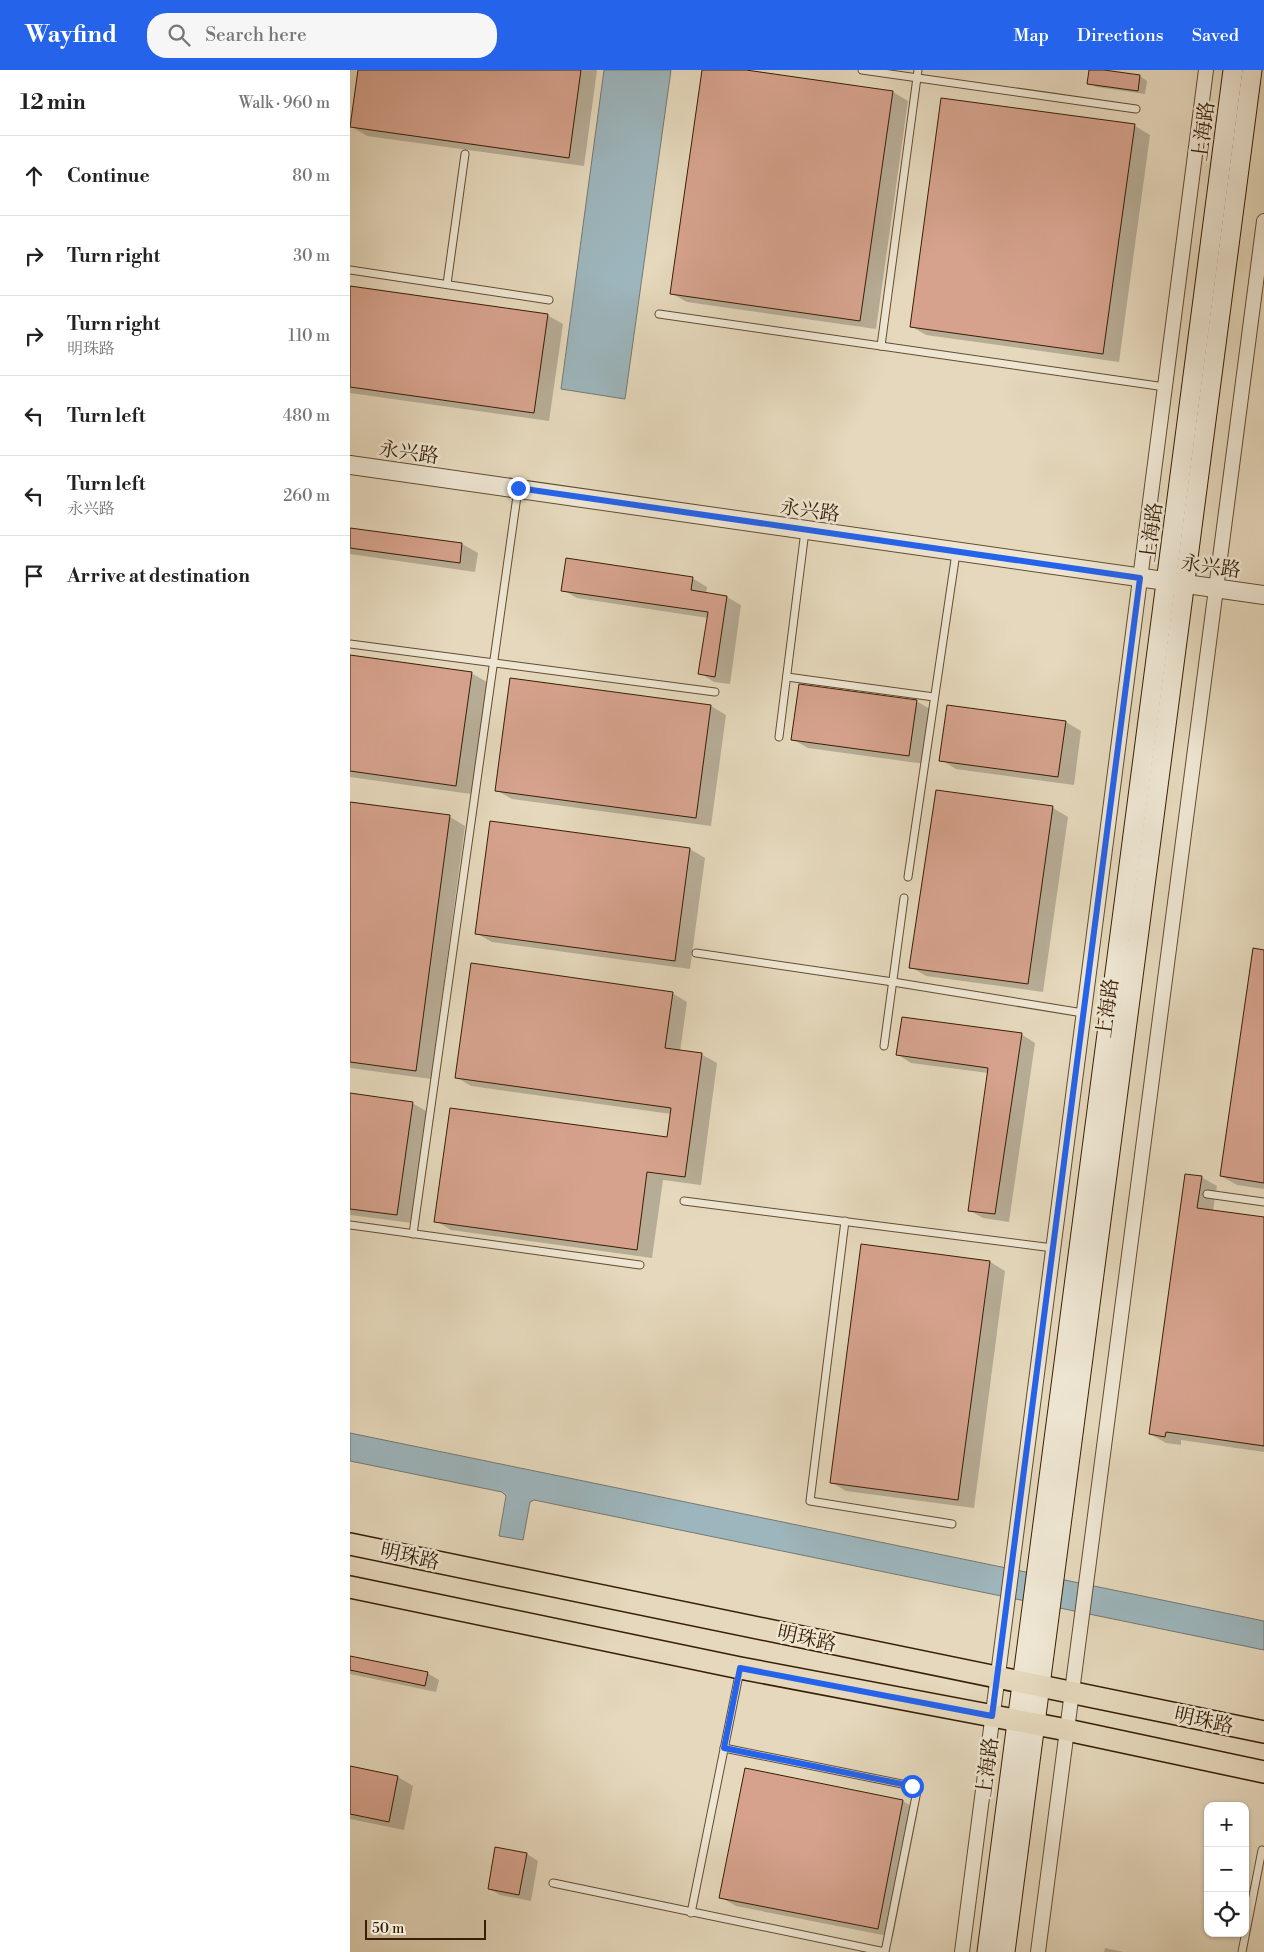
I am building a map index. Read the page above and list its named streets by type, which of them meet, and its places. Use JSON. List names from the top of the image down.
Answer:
{
  "streets": {
    "main road": ["上海路", "明珠路"],
    "street": ["永兴路"]
  },
  "crossings": [
    ["上海路", "永兴路"],
    ["上海路", "明珠路"]
  ],
  "scale_bar": "50 m",
  "page": {
    "header": "Wayfind",
    "search": "Search here",
    "nav": ["Map", "Directions", "Saved"],
    "heading": ["12 min", "Walk · 960 m"],
    "list": [
      ["Continue", "80 m"],
      ["Turn right", "30 m"],
      ["Turn right", "明珠路", "110 m"],
      ["Turn left", "480 m"],
      ["Turn left", "永兴路", "260 m"],
      "Arrive at destination"
    ],
    "map_buttons": ["+", "−"],
    "scale": "50 m"
  }
}
